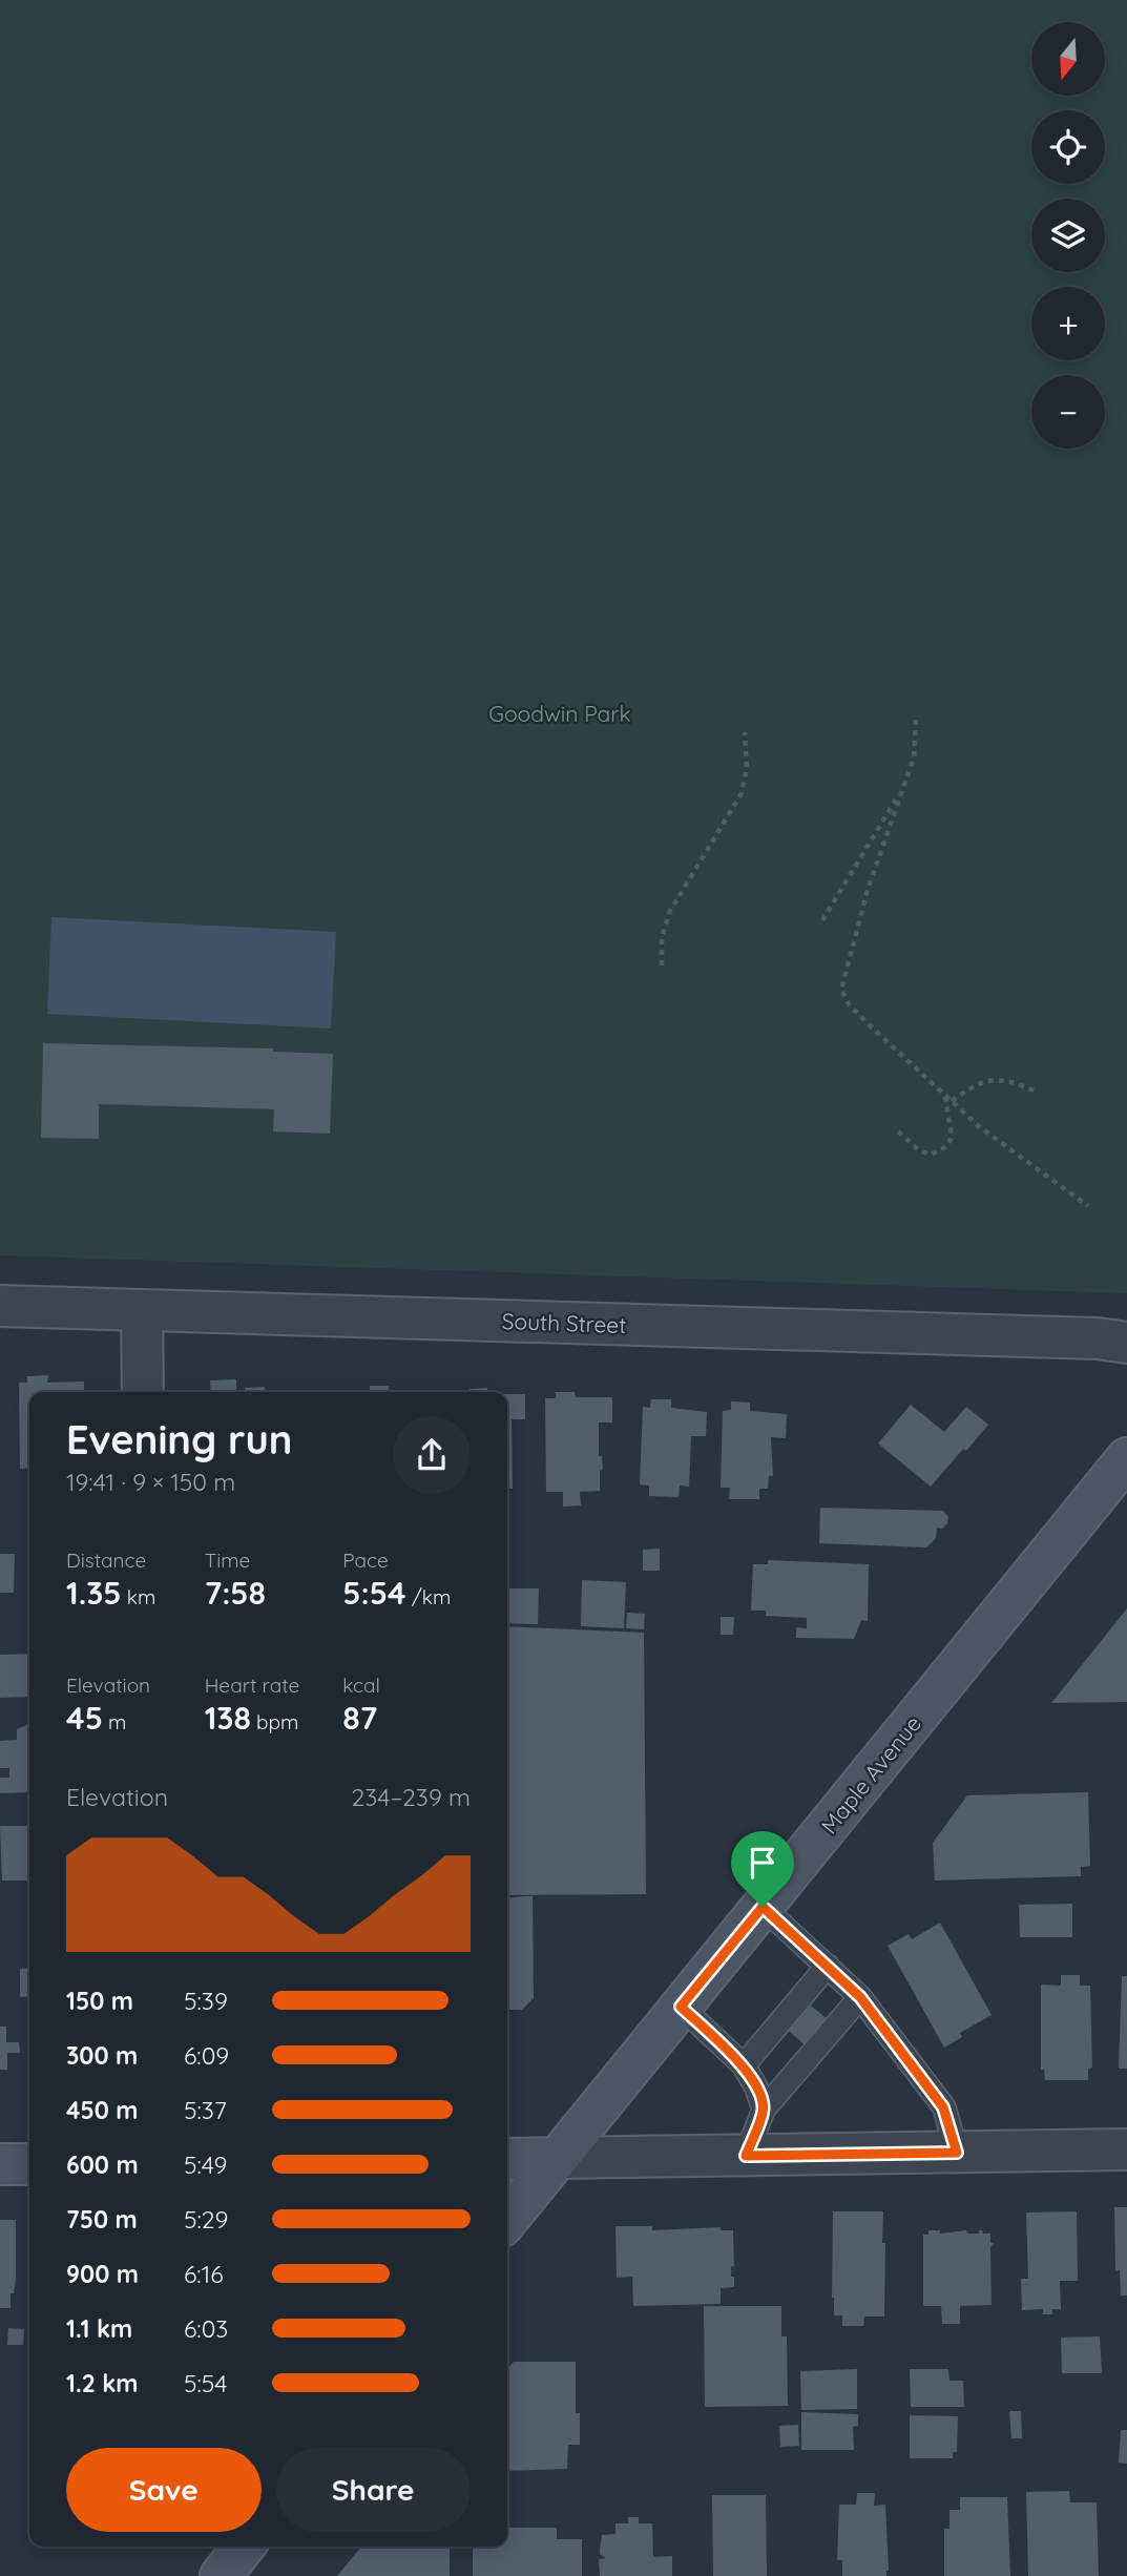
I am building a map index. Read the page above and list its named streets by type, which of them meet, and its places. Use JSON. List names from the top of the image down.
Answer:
{
  "streets": {
    "main road": ["Maple Avenue"],
    "street": ["South Street"]
  },
  "parks": ["Goodwin Park"],
  "north": "bottom",
  "page": {
    "map_buttons": ["+", "−"],
    "heading": ["Evening run", "19:41 · 9 × 150 m"],
    "stats": [
      ["Distance", "1.35 km"],
      ["Time", "7:58"],
      ["Pace", "5:54 /km"],
      ["Elevation", "45 m"],
      ["Heart rate", "138 bpm"],
      ["kcal", "87"]
    ],
    "chart": ["Elevation", "234–239 m"],
    "list": [
      {
        "name": "150 m",
        "note": "5:39"
      },
      {
        "name": "300 m",
        "note": "6:09"
      },
      {
        "name": "450 m",
        "note": "5:37"
      },
      {
        "name": "600 m",
        "note": "5:49"
      },
      {
        "name": "750 m",
        "note": "5:29"
      },
      {
        "name": "900 m",
        "note": "6:16"
      },
      {
        "name": "1.1 km",
        "note": "6:03"
      },
      {
        "name": "1.2 km",
        "note": "5:54"
      }
    ],
    "buttons": ["Save", "Share"]
  }
}
